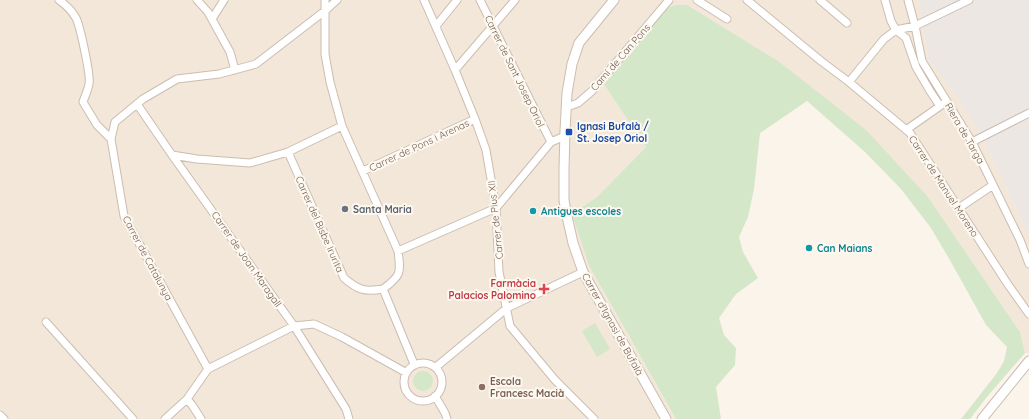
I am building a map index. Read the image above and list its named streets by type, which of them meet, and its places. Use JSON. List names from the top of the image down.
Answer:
{
  "streets": {
    "street": [
      "Camí de Can Pons",
      "Carrer de Sant Josep Oriol",
      "Riera de Targa",
      "Carrer de Pons i Arenas",
      "Carrer de Manuel Moreno",
      "Carrer de Pius XII",
      "Carrer del Bisbe Irurita",
      "Carrer de Catalunya",
      "Carrer de Joan Maragall",
      "Carrer d'Ignasi de Bufalà"
    ]
  },
  "crossings": [
    ["Camí de Can Pons", "Carrer d'Ignasi de Bufalà"],
    ["Carrer de Pons i Arenas", "Carrer de Pius XII"],
    ["Carrer de Catalunya", "Carrer de Joan Maragall"]
  ],
  "places": {
    "transit": ["Ignasi Bufalà / St. Josep Oriol"],
    "other": [
      "Santa Maria",
      "Antigues escoles",
      "Can Maians",
      "Escola Francesc Macià"
    ],
    "health": ["Farmàcia Palacios Palomino"]
  }
}
